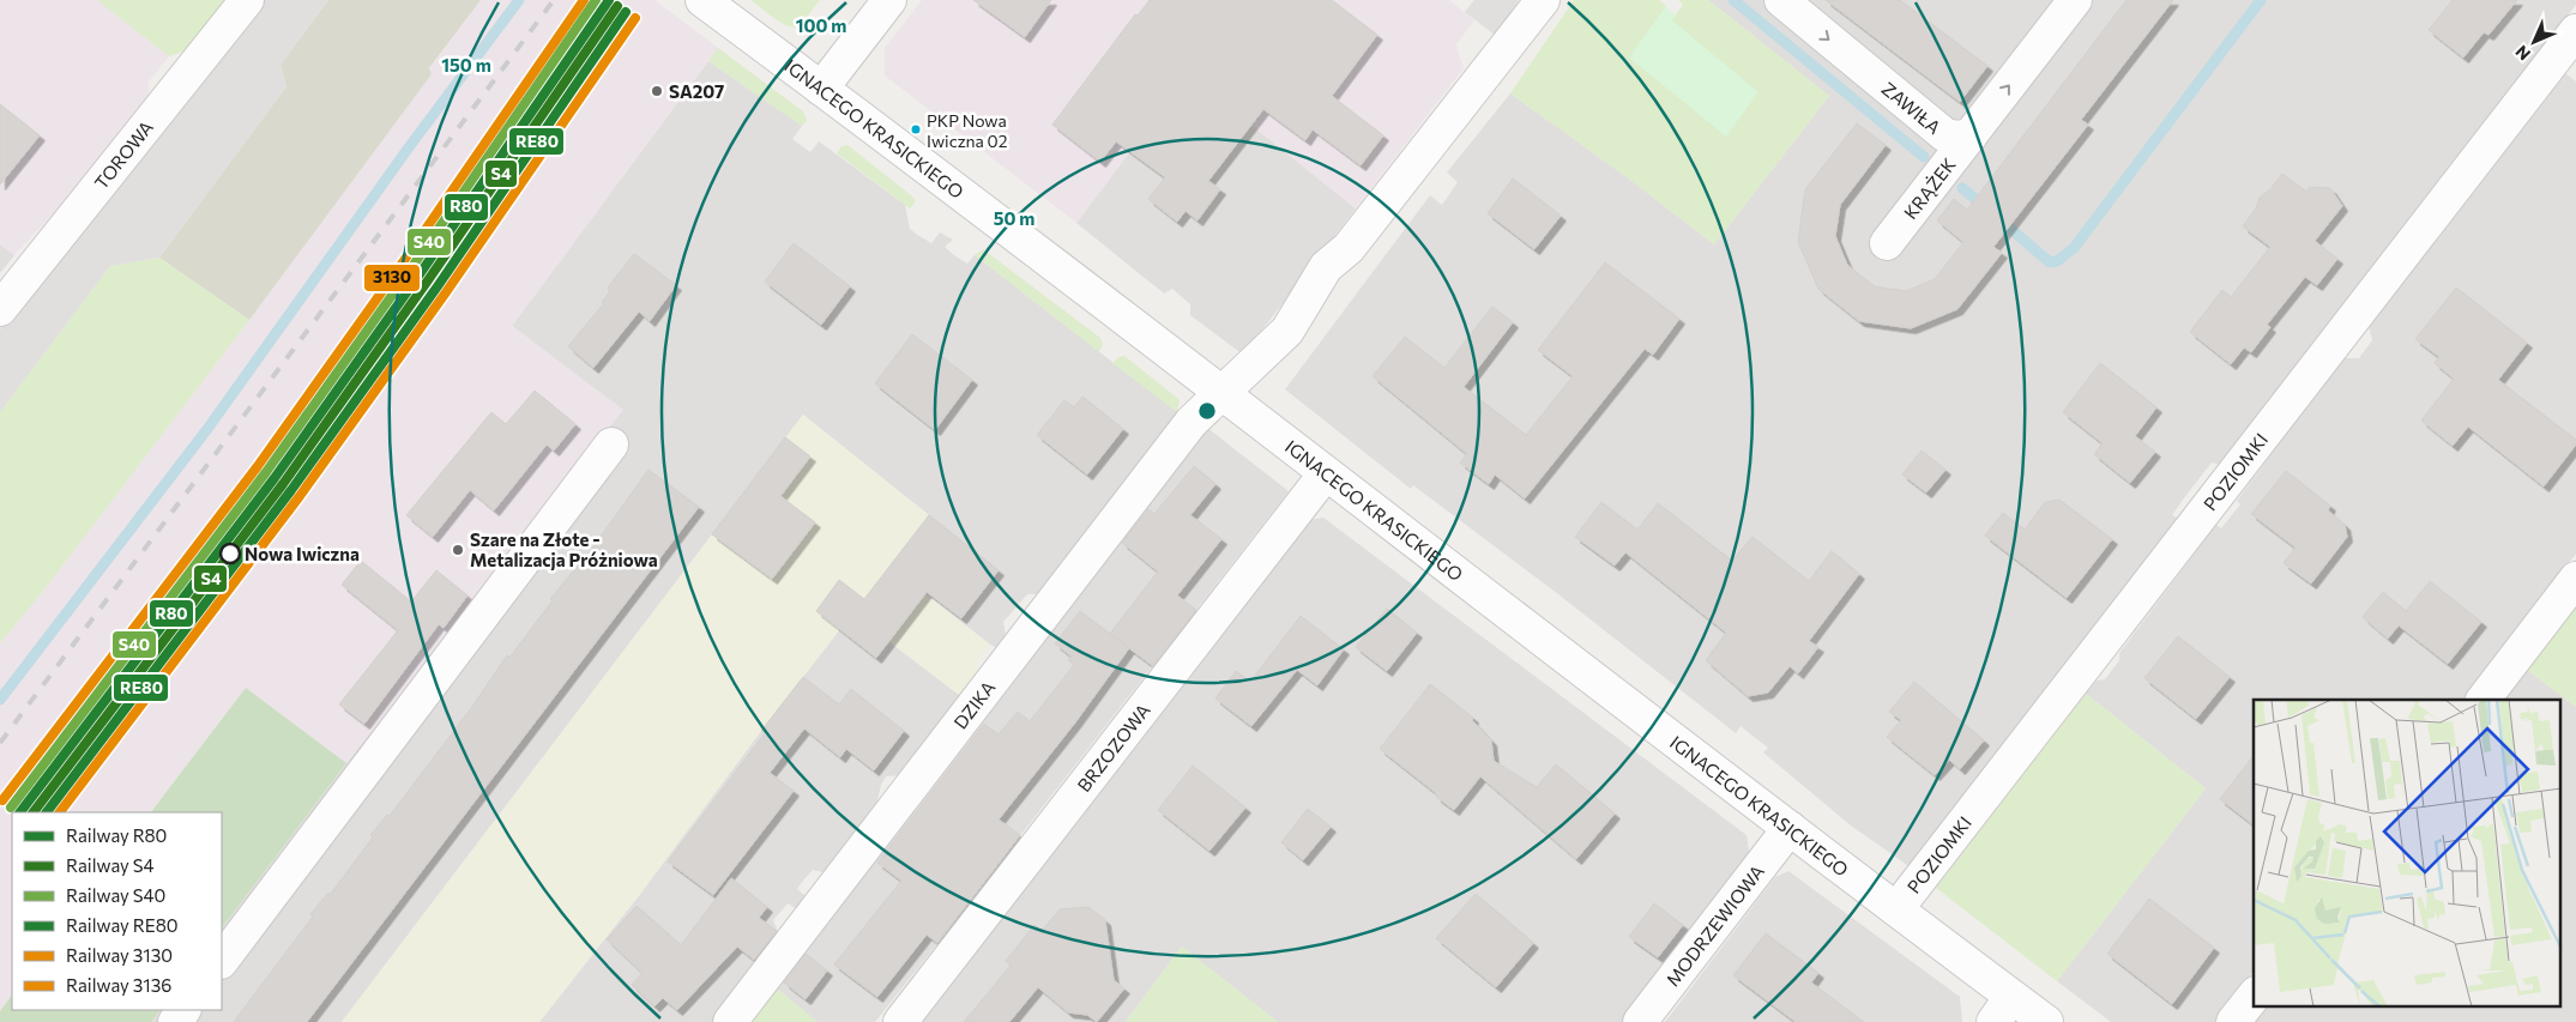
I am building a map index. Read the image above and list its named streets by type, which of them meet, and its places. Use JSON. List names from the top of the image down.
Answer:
{
  "streets": {
    "street": [
      "ZAWIŁA",
      "IGNACEGO KRASICKIEGO",
      "TOROWA",
      "KRĄŻEK",
      "POZIOMKI",
      "DZIKA",
      "BRZOZOWA",
      "MODRZEWIOWA"
    ]
  },
  "crossings": [
    ["ZAWIŁA", "KRĄŻEK"],
    ["IGNACEGO KRASICKIEGO", "POZIOMKI"],
    ["IGNACEGO KRASICKIEGO", "DZIKA"],
    ["IGNACEGO KRASICKIEGO", "BRZOZOWA"],
    ["IGNACEGO KRASICKIEGO", "MODRZEWIOWA"]
  ],
  "one_way": ["ZAWIŁA"],
  "places": [
    "SA207",
    "PKP Nowa Iwiczna 02",
    "Szare na Złote - Metalizacja Próżniowa",
    "Nowa Iwiczna"
  ],
  "lines": [
    "rail line R80",
    "rail line S40",
    "rail line 3130",
    "rail line S4",
    "rail line RE80",
    "rail line 3136"
  ],
  "legend": [
    "Railway R80",
    "Railway S4",
    "Railway S40",
    "Railway RE80",
    "Railway 3130",
    "Railway 3136"
  ],
  "north": "bottom left",
  "rings": ["100 m", "150 m", "50 m"]
}
